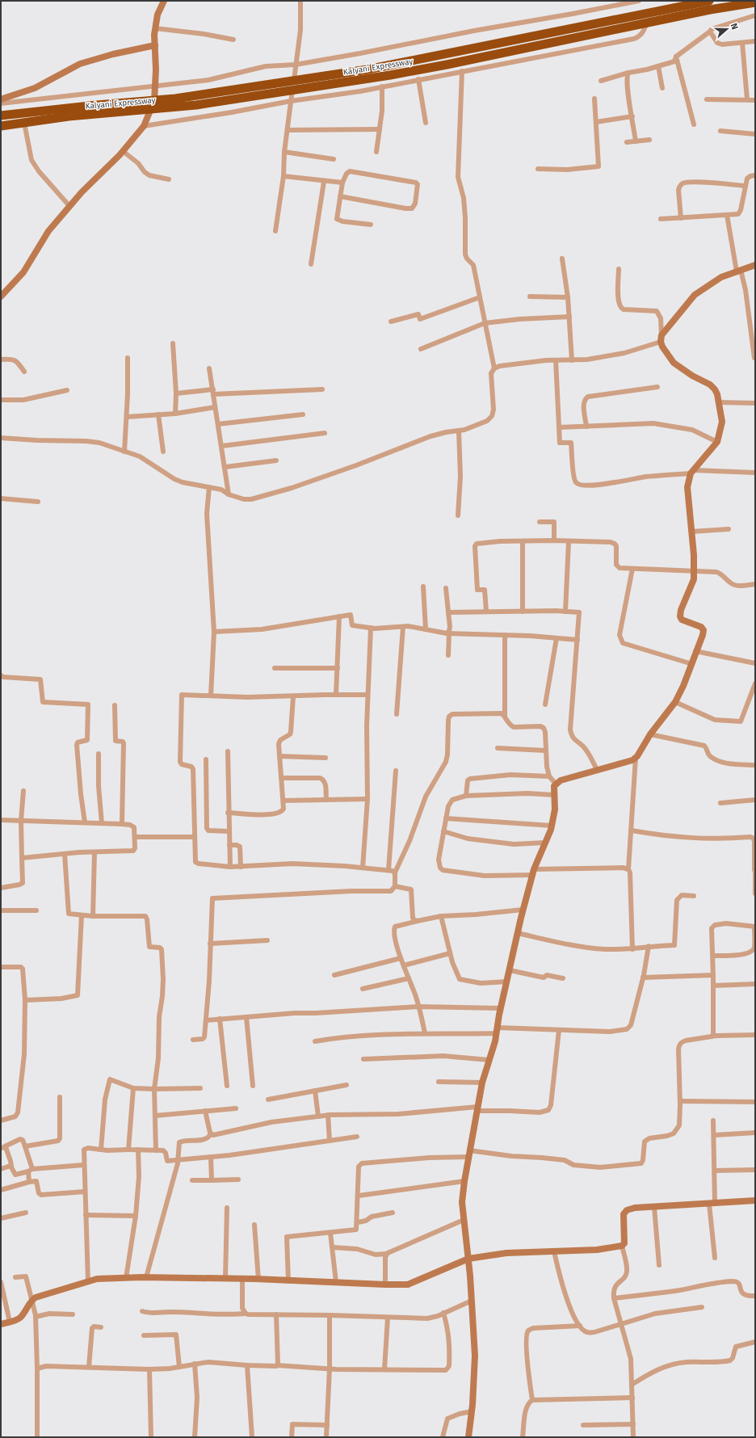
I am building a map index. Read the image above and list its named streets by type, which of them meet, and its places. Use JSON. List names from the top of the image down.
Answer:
{
  "streets": {
    "highway": ["Kalyani Expressway"]
  },
  "north": "right"
}
